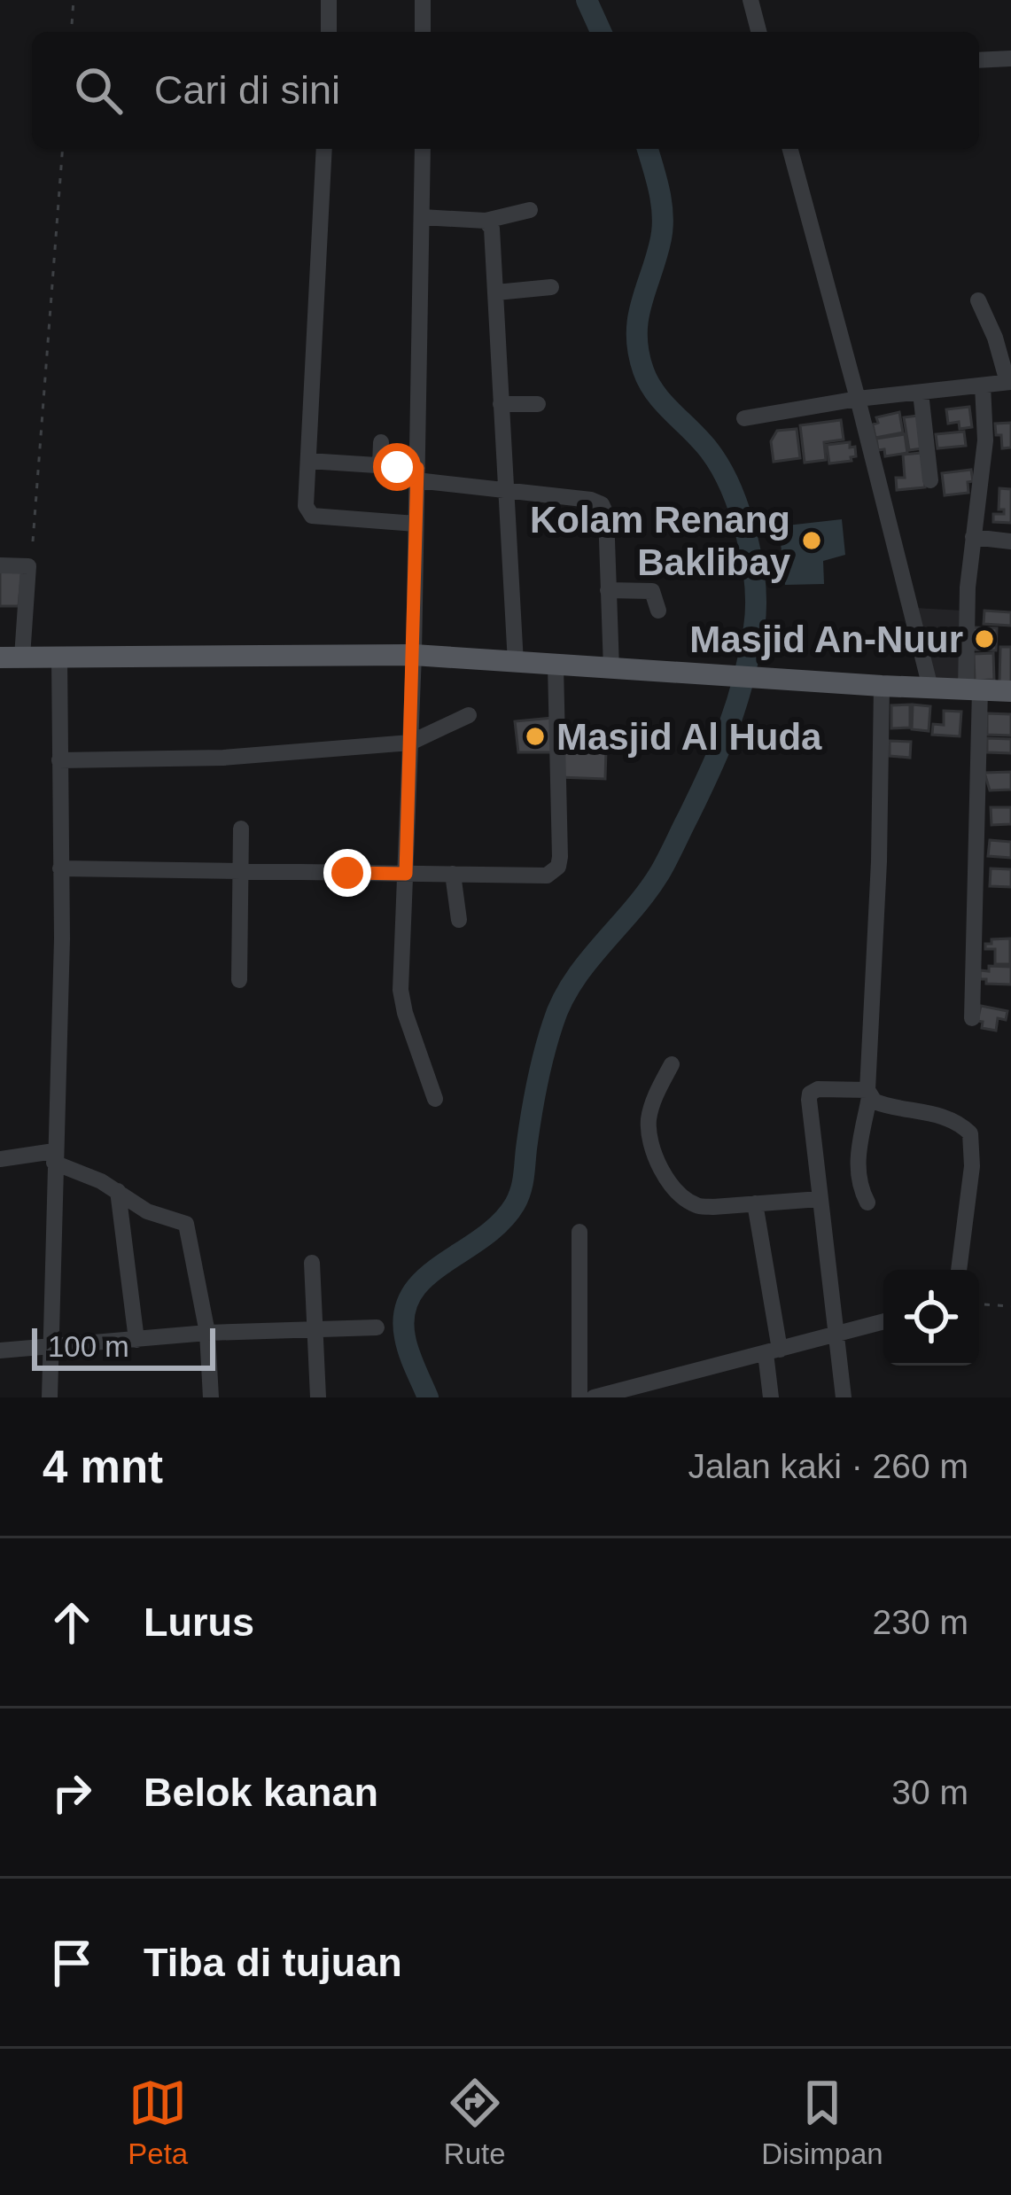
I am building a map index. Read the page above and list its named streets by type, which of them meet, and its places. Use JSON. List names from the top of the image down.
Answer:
{
  "places": ["Kolam Renang Baklibay", "Masjid An-Nuur", "Masjid Al Huda"],
  "scale_bar": "100 m",
  "page": {
    "search": "Cari di sini",
    "scale": "100 m",
    "heading": ["4 mnt", "Jalan kaki · 260 m"],
    "list": [
      ["Lurus", "230 m"],
      ["Belok kanan", "30 m"],
      "Tiba di tujuan"
    ],
    "nav": ["Peta", "Rute", "Disimpan"]
  }
}
